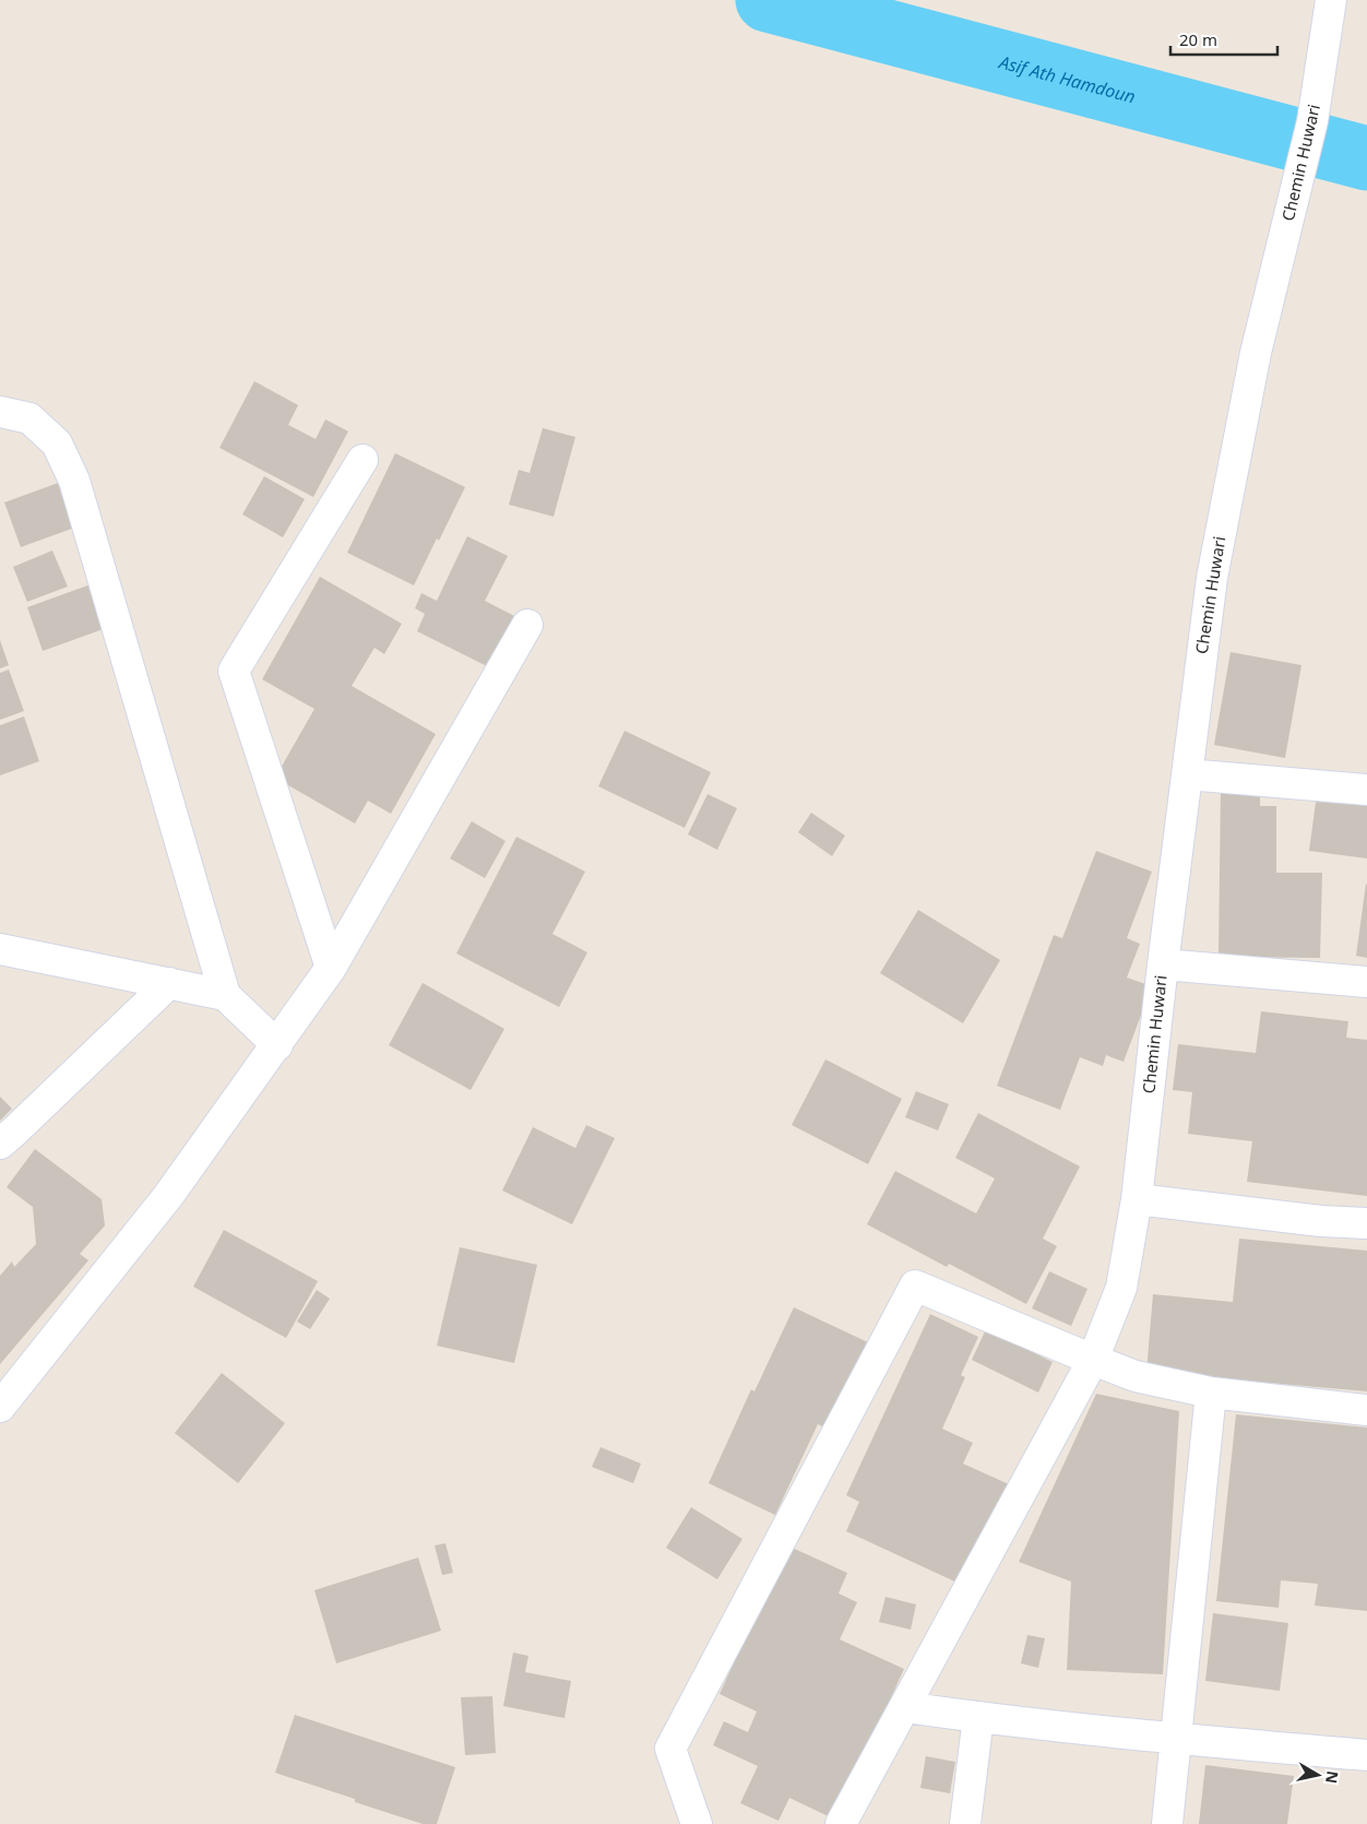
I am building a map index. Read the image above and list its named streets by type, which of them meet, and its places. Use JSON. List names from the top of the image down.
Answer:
{
  "streets": {
    "street": ["Chemin Huwari"]
  },
  "water": ["Asif Ath Hamdoun"],
  "scale_bar": "20 m",
  "north": "right"
}
